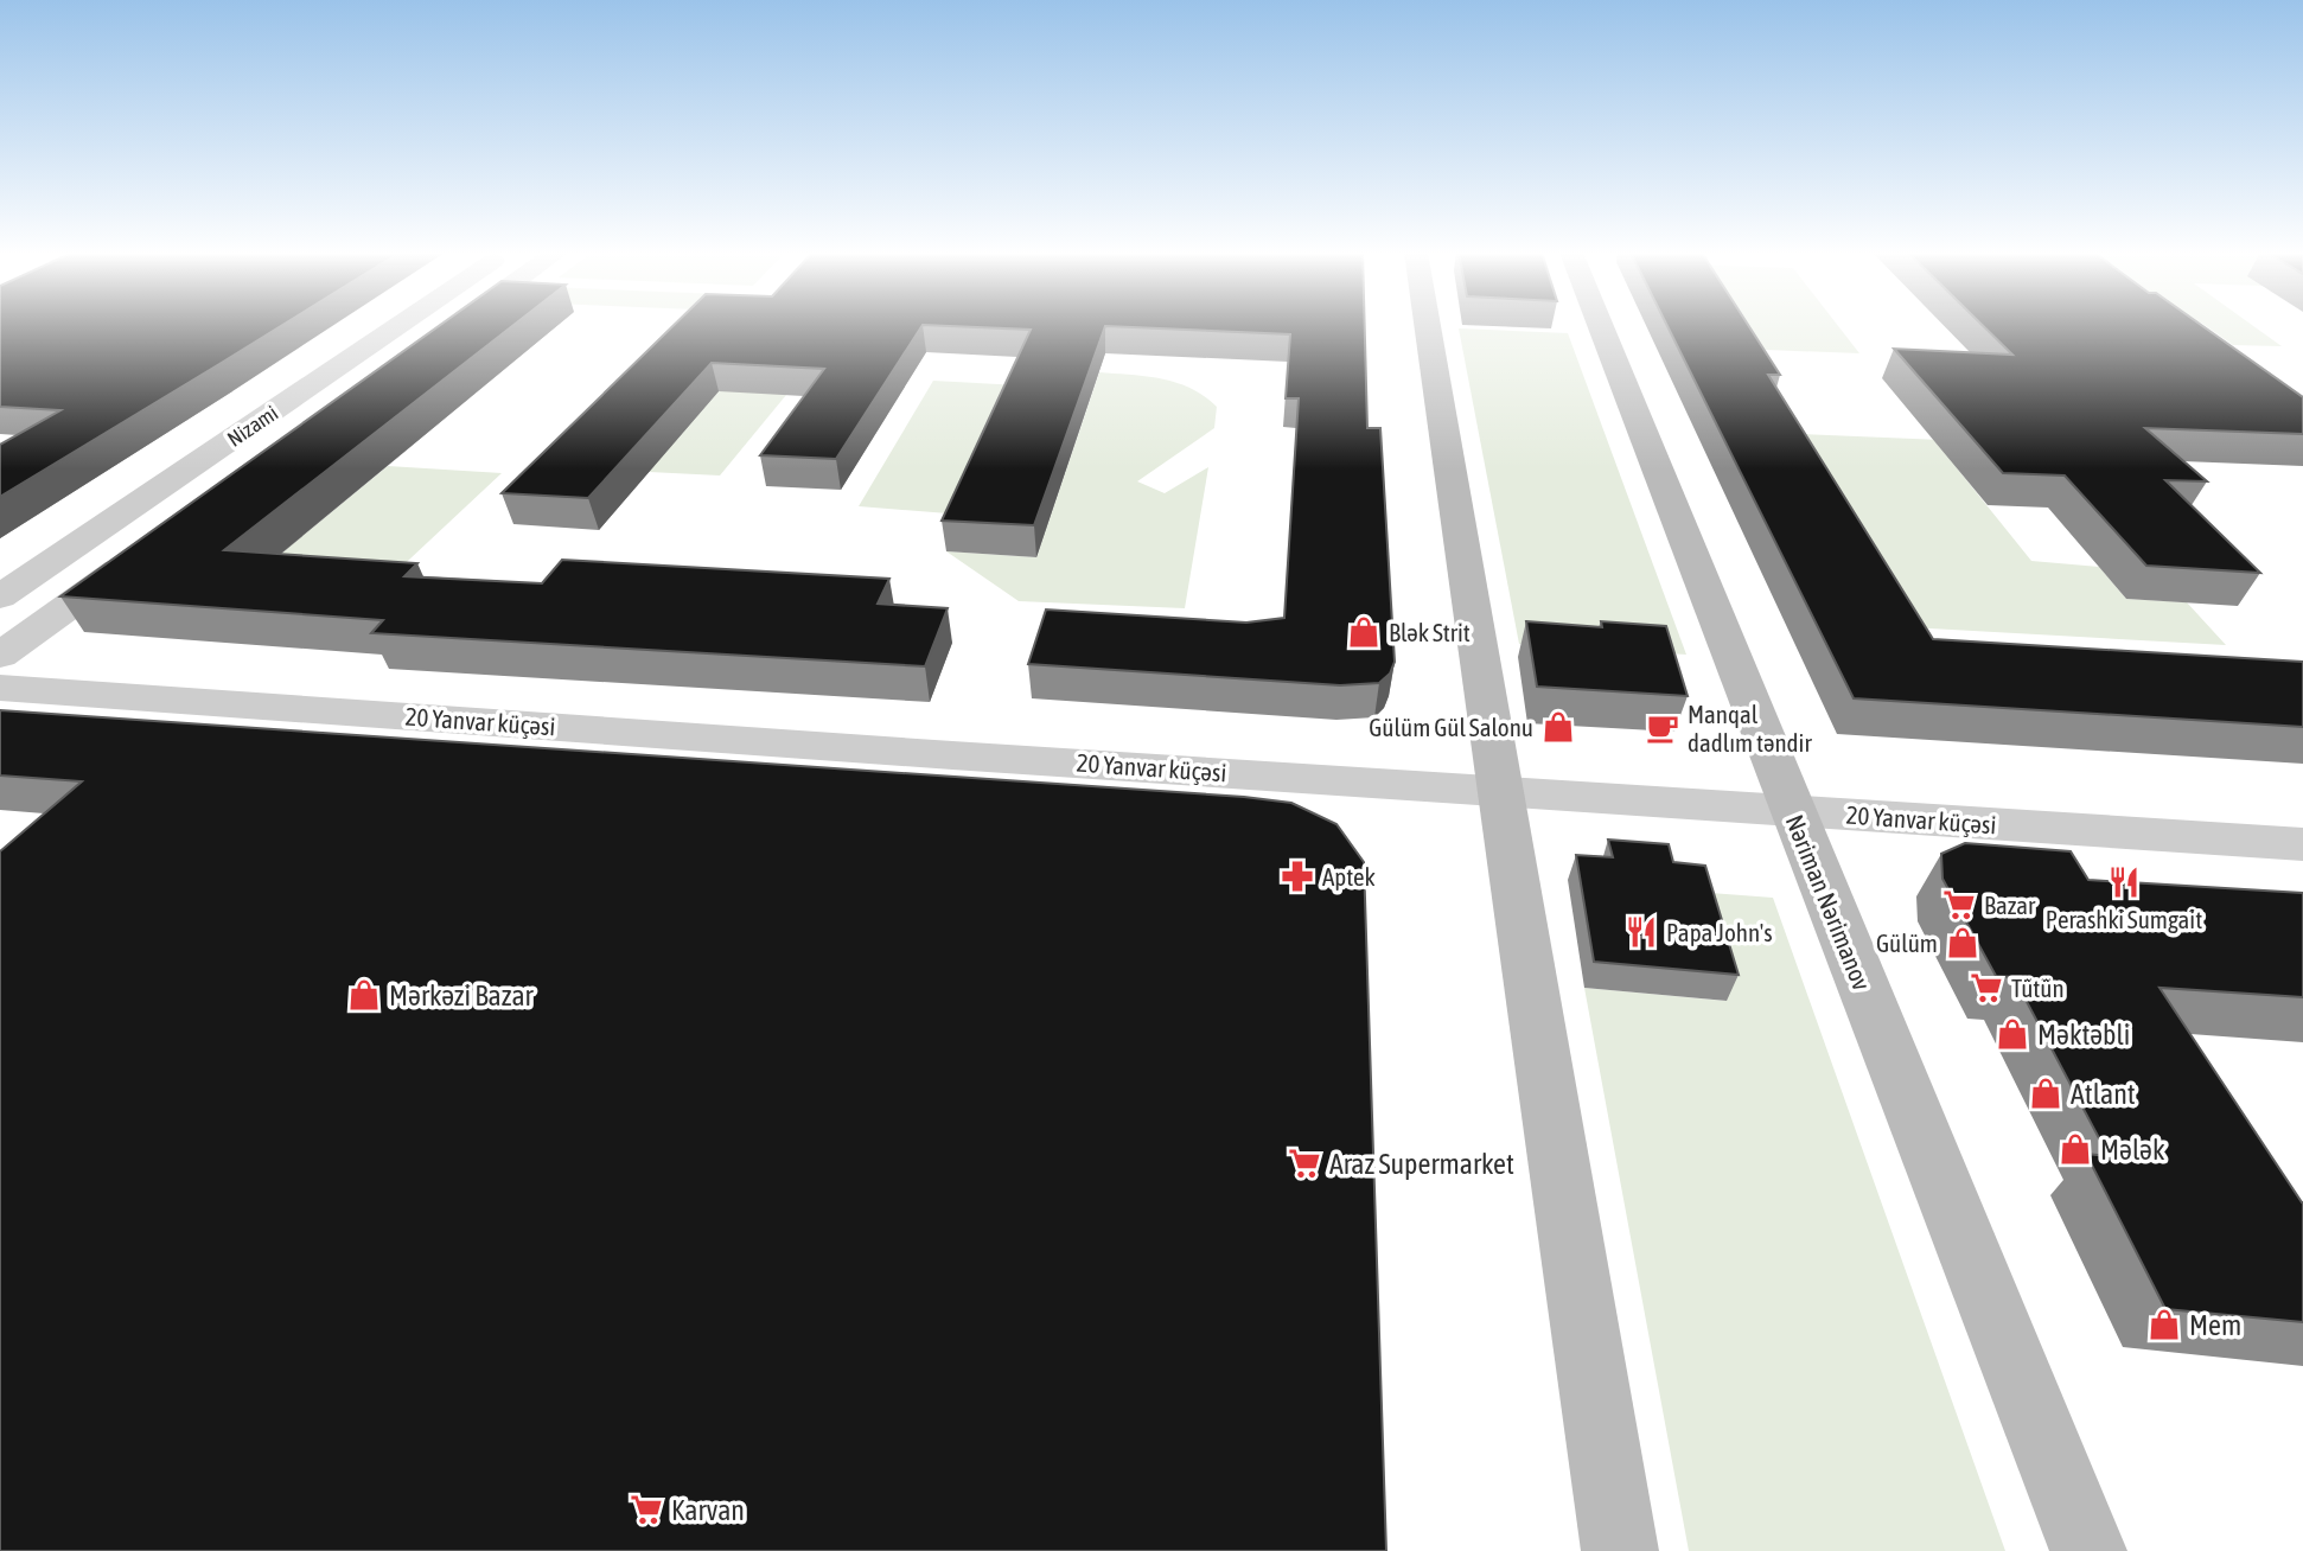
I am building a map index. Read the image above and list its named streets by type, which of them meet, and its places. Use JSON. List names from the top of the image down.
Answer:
{
  "streets": {
    "main road": ["Nəriman Nərimanov"],
    "street": ["Nizami", "20 Yanvar küçəsi"]
  },
  "crossings": [
    ["20 Yanvar küçəsi", "Nəriman Nərimanov"]
  ],
  "places": {
    "shop": [
      "Blək Strit",
      "Gülüm Gül Salonu",
      "Gülüm",
      "Mərkəzi Bazar",
      "Məktəbli",
      "Atlant",
      "Mələk",
      "Mem"
    ],
    "cafe": ["Manqal dadlım təndir"],
    "pharmacy": ["Aptek"],
    "restaurant": ["Perashki Sumgait", "Papa John's"],
    "supermarket": [
      "Bazar",
      "Tütün",
      "Araz Supermarket",
      "Karvan"
    ]
  }
}
